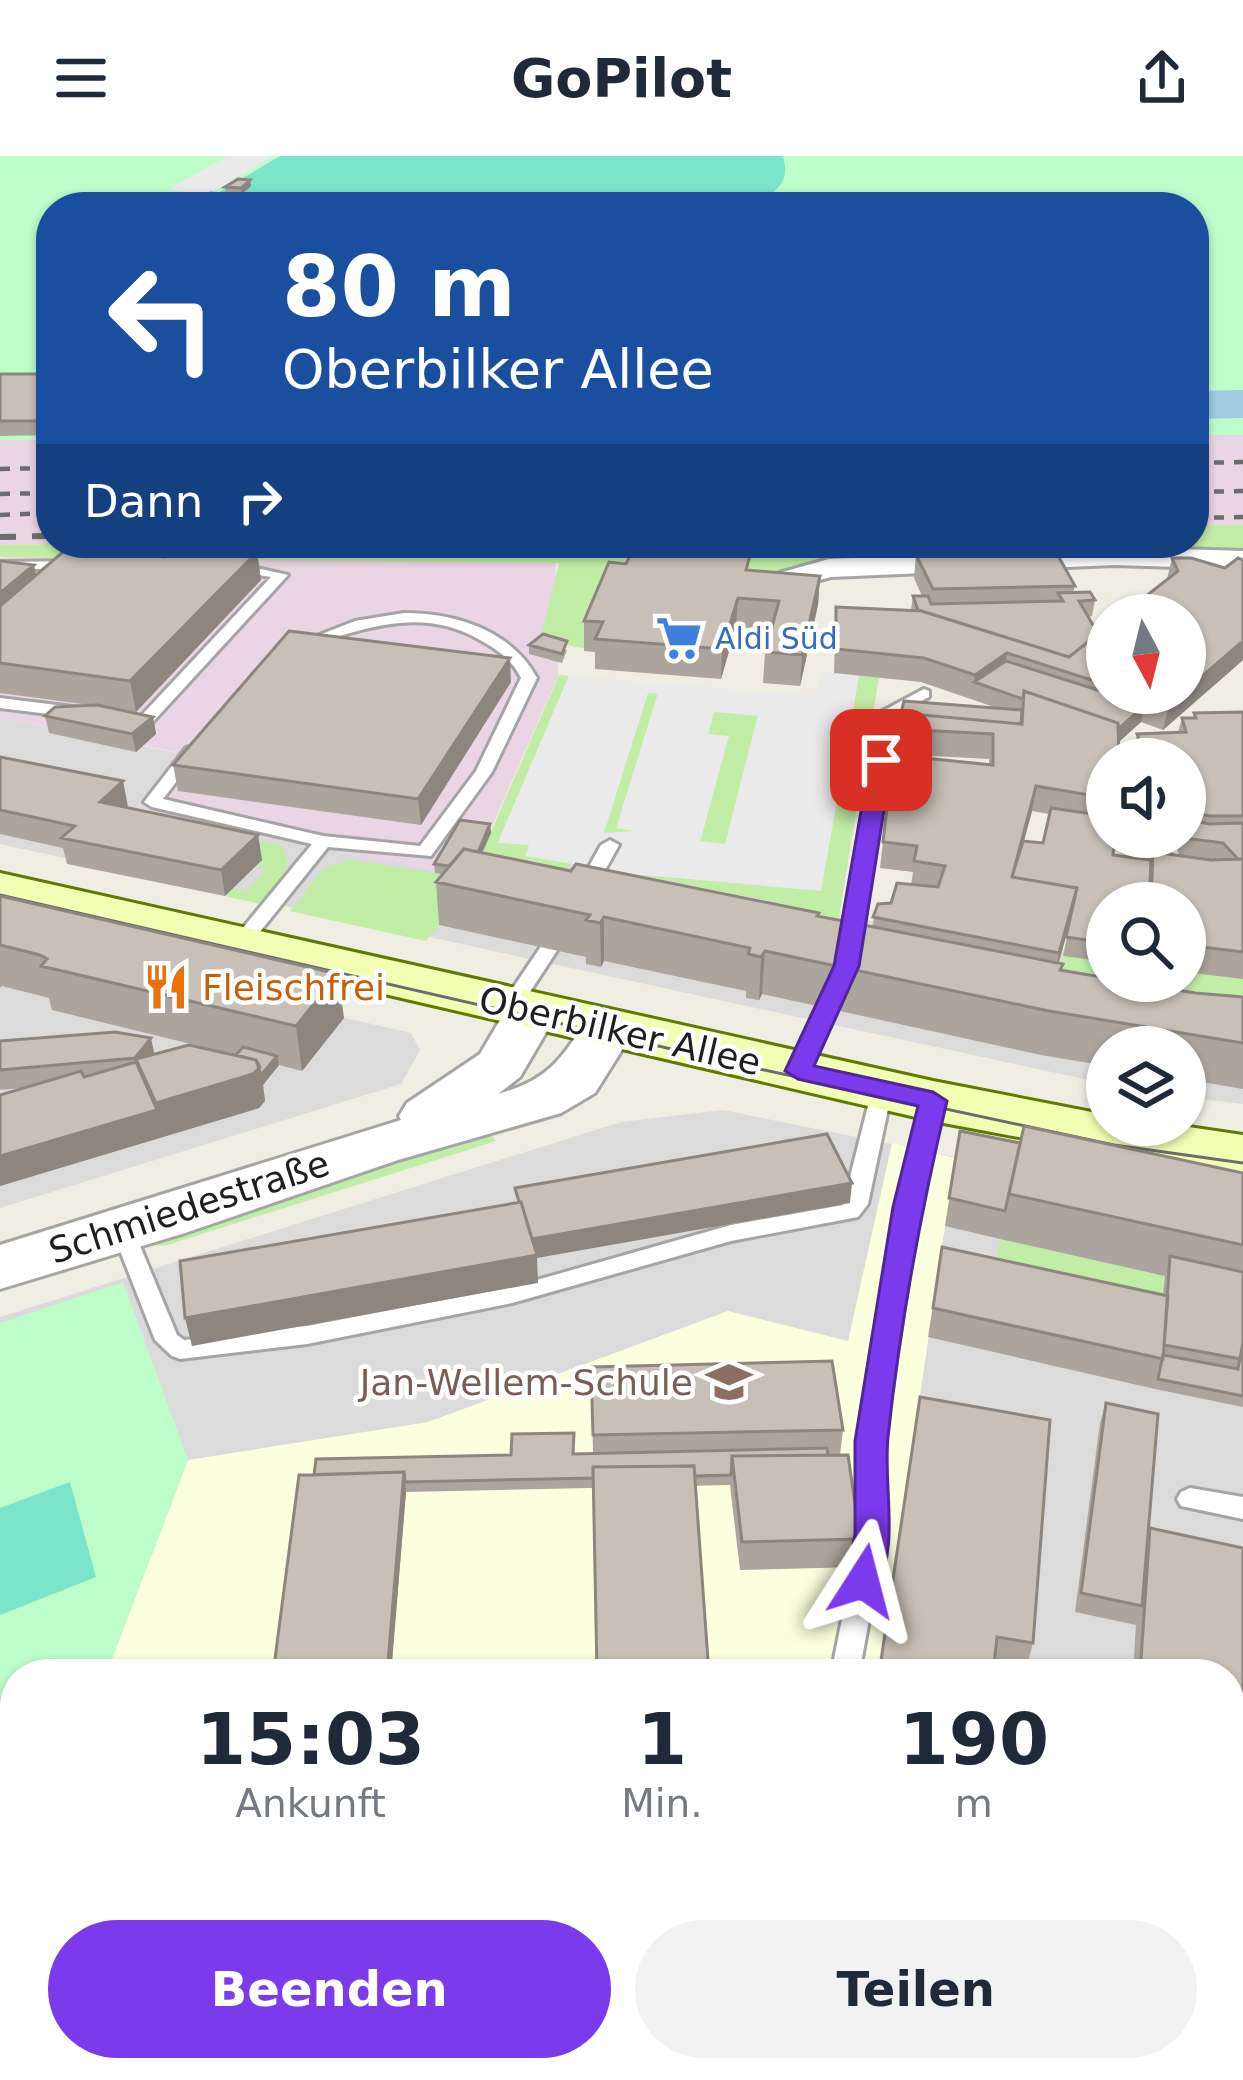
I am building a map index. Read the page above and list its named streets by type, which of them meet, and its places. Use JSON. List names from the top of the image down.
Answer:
{
  "streets": {
    "main road": ["Oberbilker Allee"],
    "street": ["Schmiedestraße"]
  },
  "crossings": [
    ["Oberbilker Allee", "Schmiedestraße"]
  ],
  "places": {
    "supermarket": ["Aldi Süd"],
    "restaurant": ["Fleischfrei"],
    "school or university": ["Jan-Wellem-Schule"]
  },
  "north": "bottom",
  "page": {
    "header": "GoPilot",
    "turn": ["80 m", "Oberbilker Allee"],
    "then": "Dann",
    "eta": [
      "15:03",
      "Ankunft",
      "1",
      "Min.",
      "190",
      "m"
    ],
    "buttons": ["Beenden", "Teilen"]
  }
}
